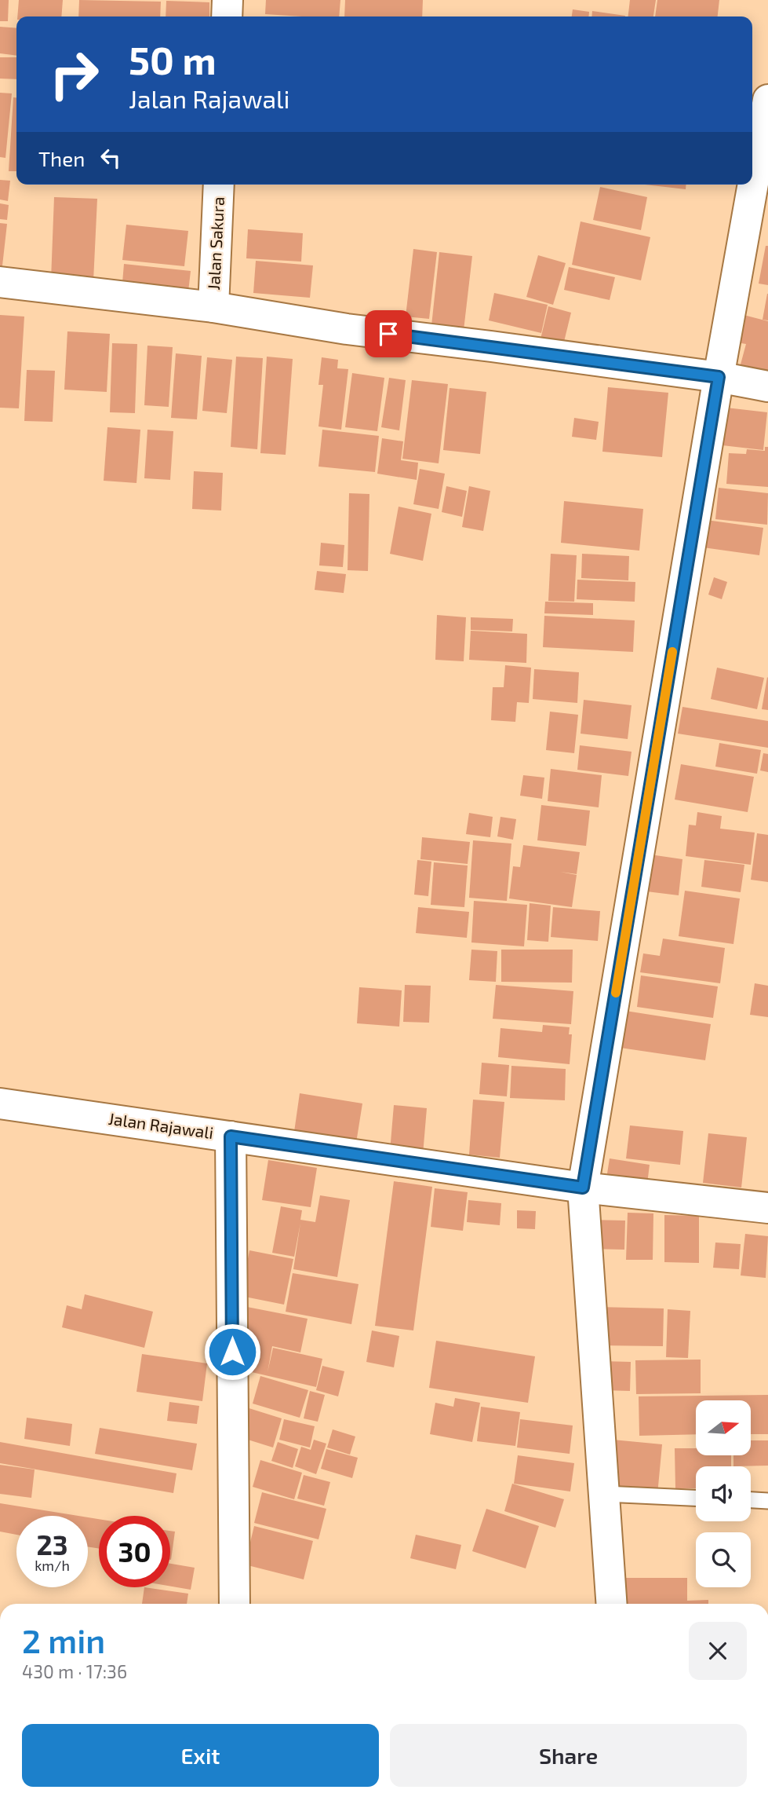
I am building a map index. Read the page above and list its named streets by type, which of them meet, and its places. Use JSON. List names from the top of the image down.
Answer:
{
  "streets": {
    "street": ["Jalan Sakura", "Jalan Rajawali"]
  },
  "north": "right",
  "page": {
    "turn": ["50 m", "Jalan Rajawali"],
    "then": "Then",
    "speed": "23 km/h",
    "limit": "30",
    "heading": ["2 min", "430 m · 17:36"],
    "buttons": ["Exit", "Share"]
  }
}
